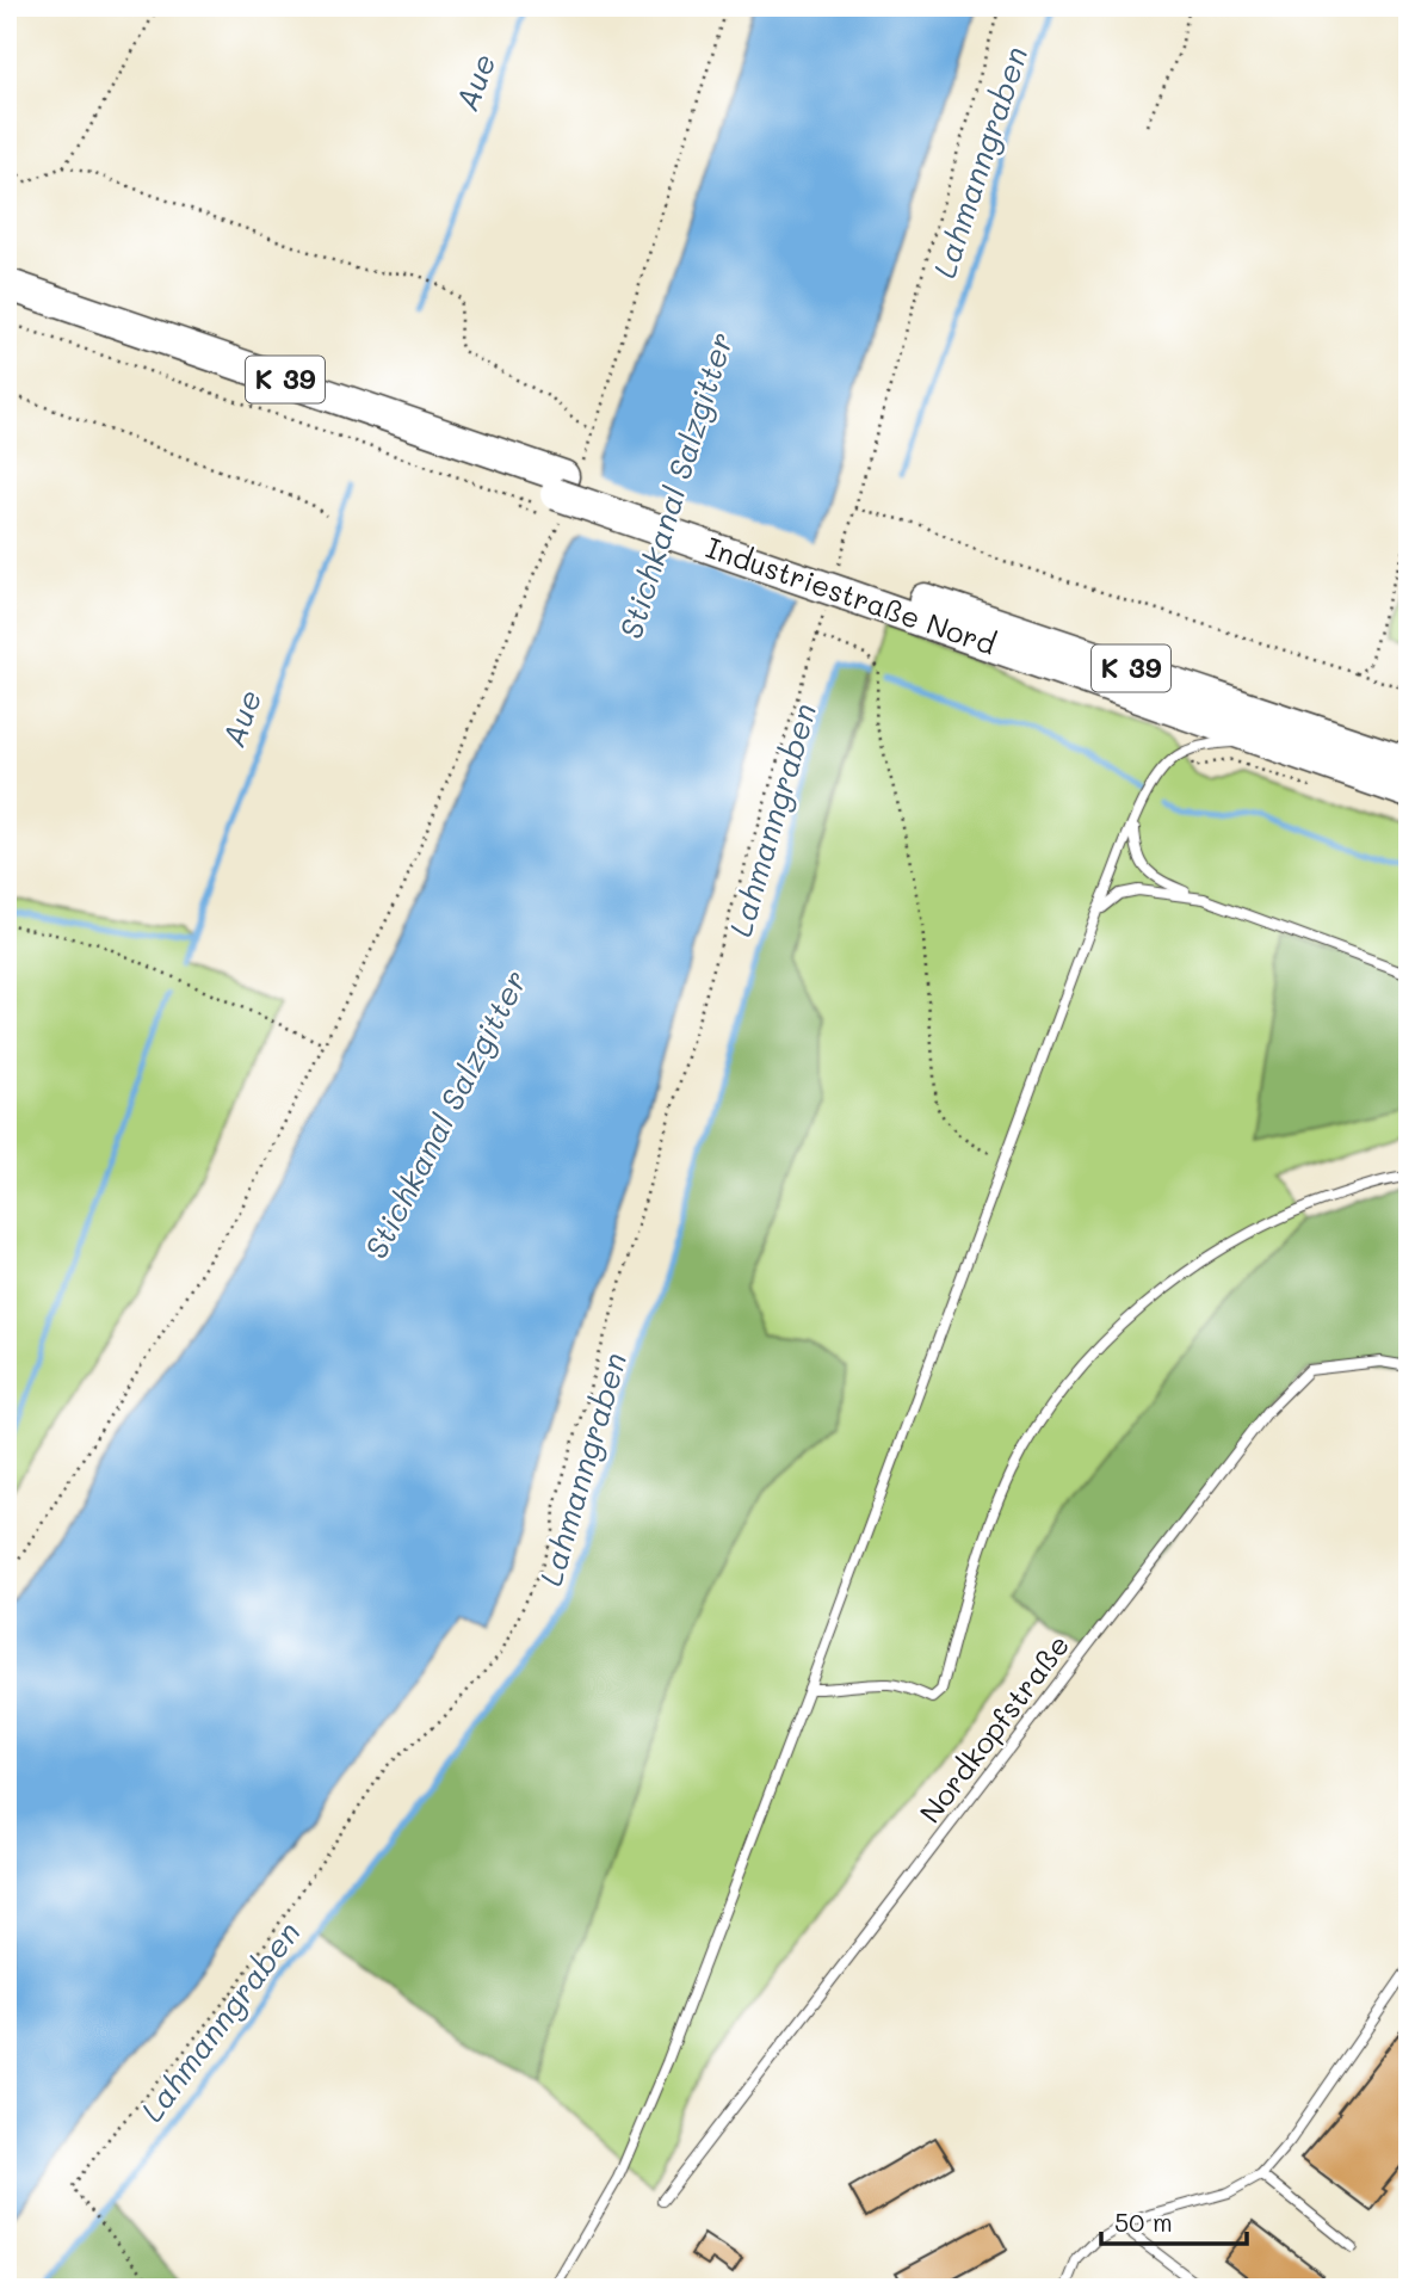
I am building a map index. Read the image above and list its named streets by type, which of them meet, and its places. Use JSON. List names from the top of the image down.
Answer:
{
  "streets": {
    "highway": ["K 39", "Industriestraße Nord"],
    "lane": ["Nordkopfstraße"]
  },
  "water": ["Aue", "Lahmanngraben", "Stichkanal Salzgitter"],
  "scale_bar": "50 m"
}
